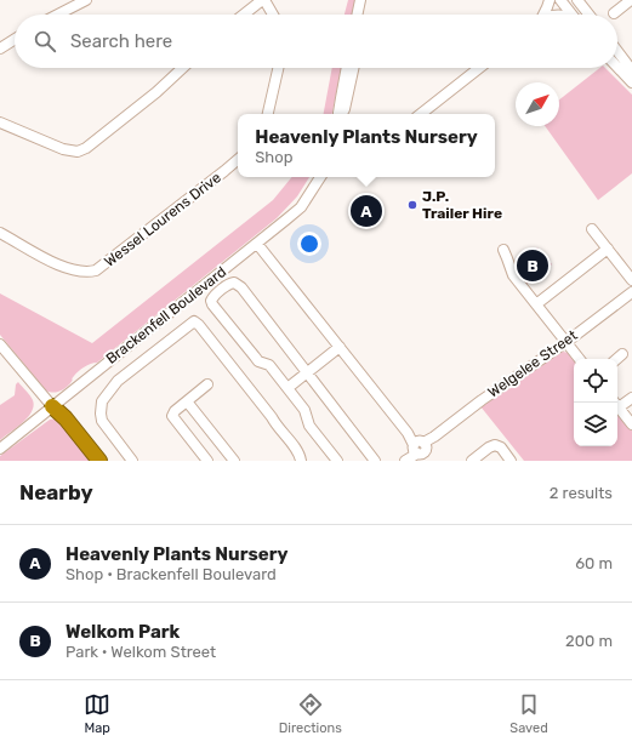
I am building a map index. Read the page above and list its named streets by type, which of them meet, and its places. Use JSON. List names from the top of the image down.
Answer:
{
  "streets": {
    "street": ["Wessel Lourens Drive", "Brackenfell Boulevard", "Welgelee Street"]
  },
  "places": ["J.P. Trailer Hire"],
  "north": "top right",
  "page": {
    "search": "Search here",
    "popup": ["Heavenly Plants Nursery", "Shop"],
    "pins": ["A", "B"],
    "heading": ["Nearby", "2 results"],
    "list": [
      {
        "mark": "A",
        "name": "Heavenly Plants Nursery",
        "note": "Shop · Brackenfell Boulevard",
        "value": "60 m"
      },
      {
        "mark": "B",
        "name": "Welkom Park",
        "note": "Park · Welkom Street",
        "value": "200 m"
      }
    ],
    "nav": ["Map", "Directions", "Saved"]
  }
}
